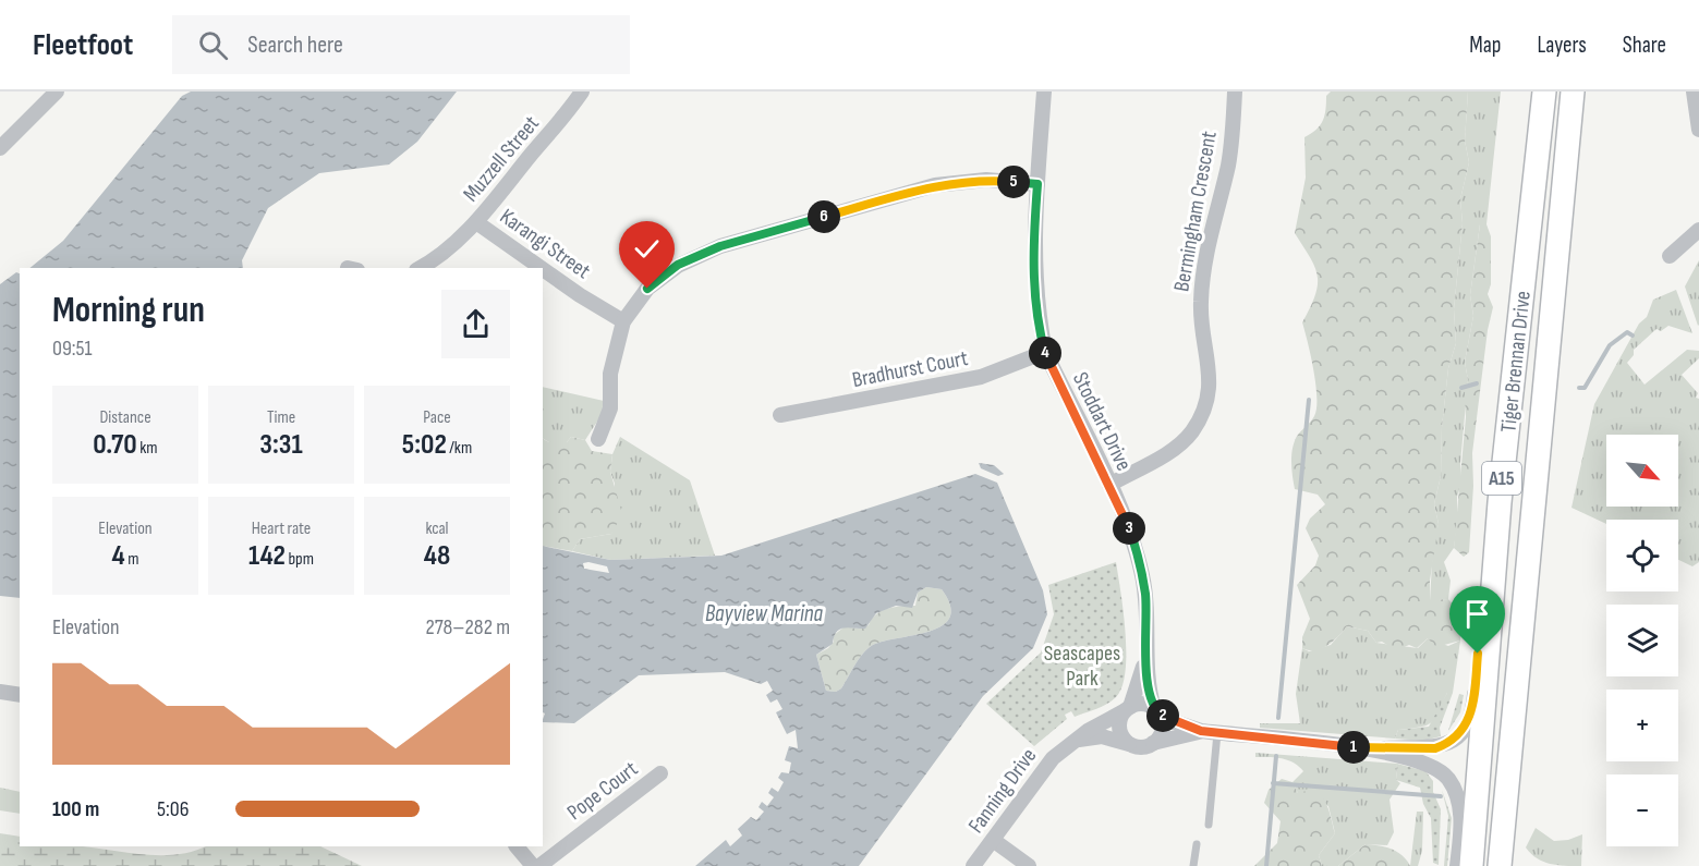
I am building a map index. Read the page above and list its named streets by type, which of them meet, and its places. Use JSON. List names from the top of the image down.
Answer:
{
  "streets": {
    "main road": ["Tiger Brennan Drive", "A15"],
    "street": [
      "Muzzell Street",
      "Bermingham Crescent",
      "Karangi Street",
      "Bradhurst Court",
      "Stoddart Drive",
      "Pope Court",
      "Fanning Drive"
    ]
  },
  "crossings": [
    ["Muzzell Street", "Karangi Street"],
    ["Bermingham Crescent", "Stoddart Drive"],
    ["Bradhurst Court", "Stoddart Drive"],
    ["Stoddart Drive", "Fanning Drive"]
  ],
  "water": ["Bayview Marina"],
  "parks": ["Seascapes Park"],
  "north": "bottom right",
  "page": {
    "header": "Fleetfoot",
    "search": "Search here",
    "nav": ["Map", "Layers", "Share"],
    "pins": [
      "5",
      "6",
      "4",
      "3",
      "2",
      "1"
    ],
    "heading": ["Morning run", "09:51"],
    "stats": [
      ["Distance", "0.70 km"],
      ["Time", "3:31"],
      ["Pace", "5:02 /km"],
      ["Elevation", "4 m"],
      ["Heart rate", "142 bpm"],
      ["kcal", "48"]
    ],
    "map_buttons": ["+", "−"],
    "chart": ["Elevation", "278–282 m"],
    "list": [
      {
        "name": "100 m",
        "note": "5:06"
      }
    ]
  }
}
